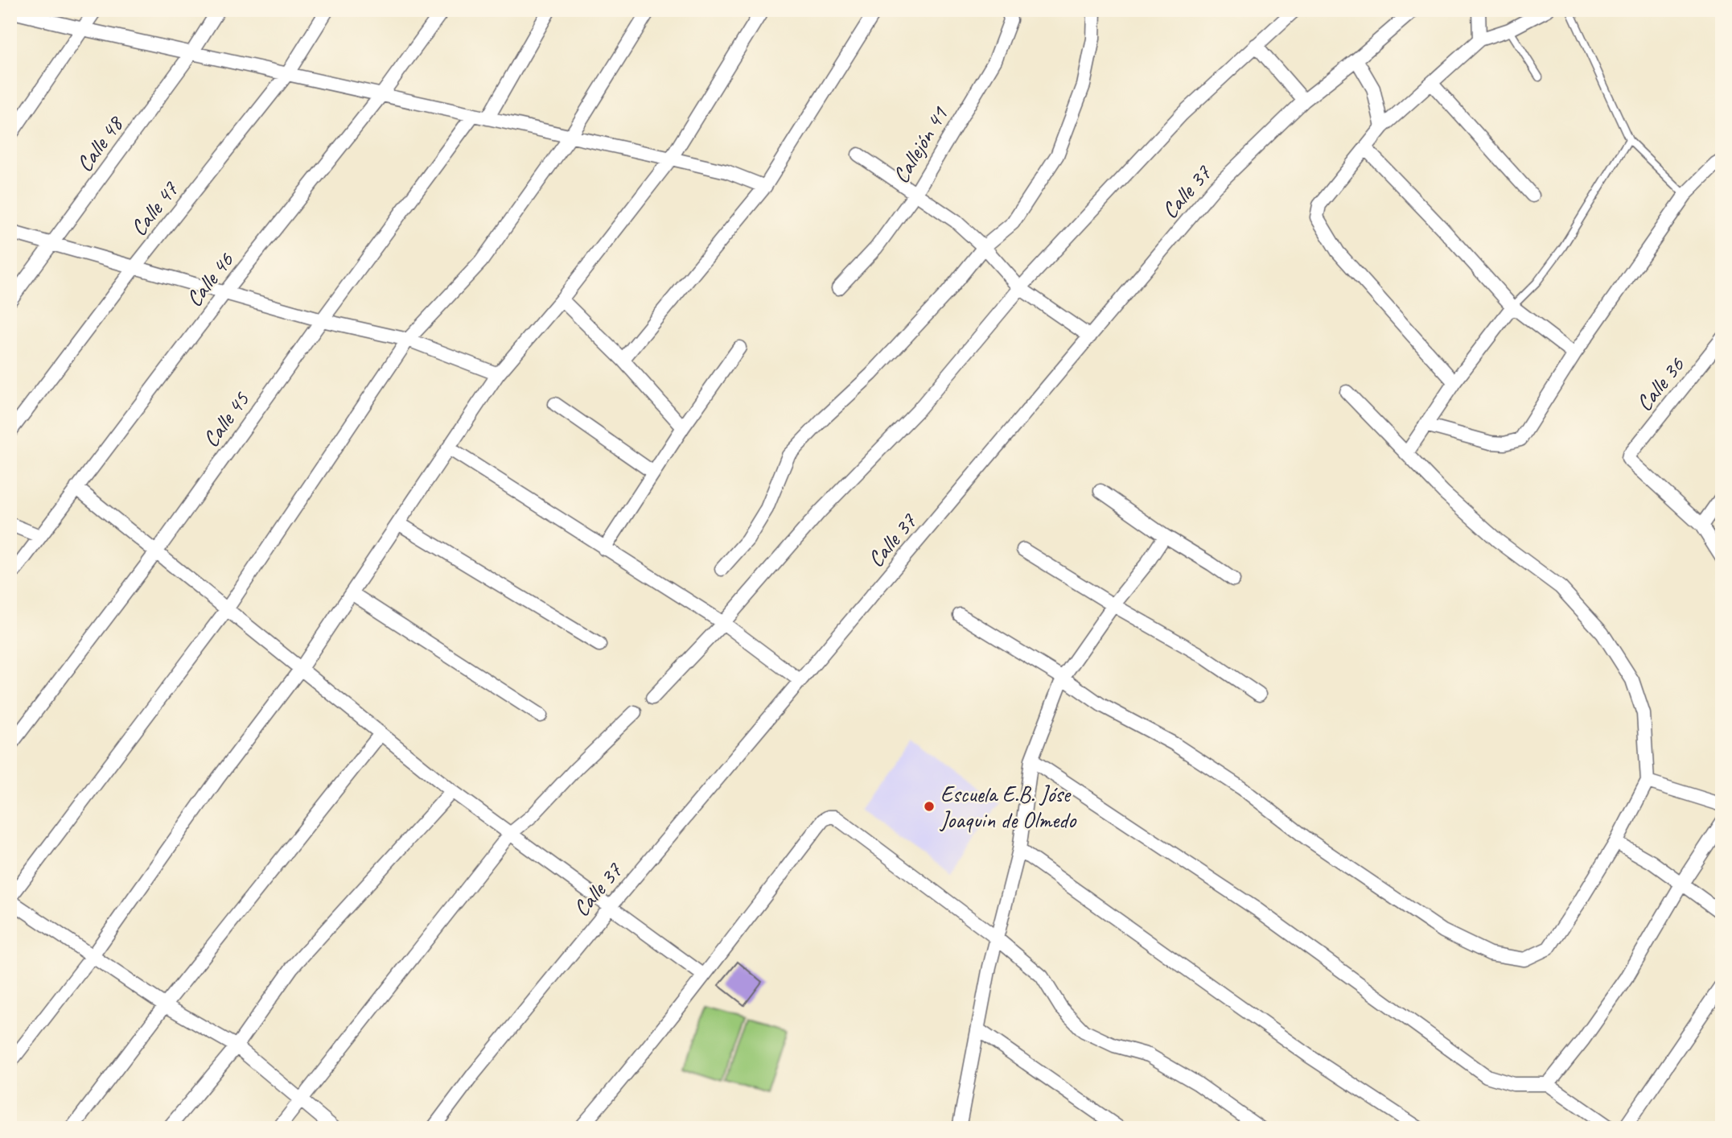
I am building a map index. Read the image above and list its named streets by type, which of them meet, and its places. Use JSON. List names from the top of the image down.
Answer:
{
  "streets": {
    "street": [
      "Calle 48",
      "Callejón 41",
      "Calle 37",
      "Calle 47",
      "Calle 46",
      "Calle 36",
      "Calle 45"
    ]
  },
  "places": ["Escuela E.B. Jóse Joaquin de Olmedo"]
}
